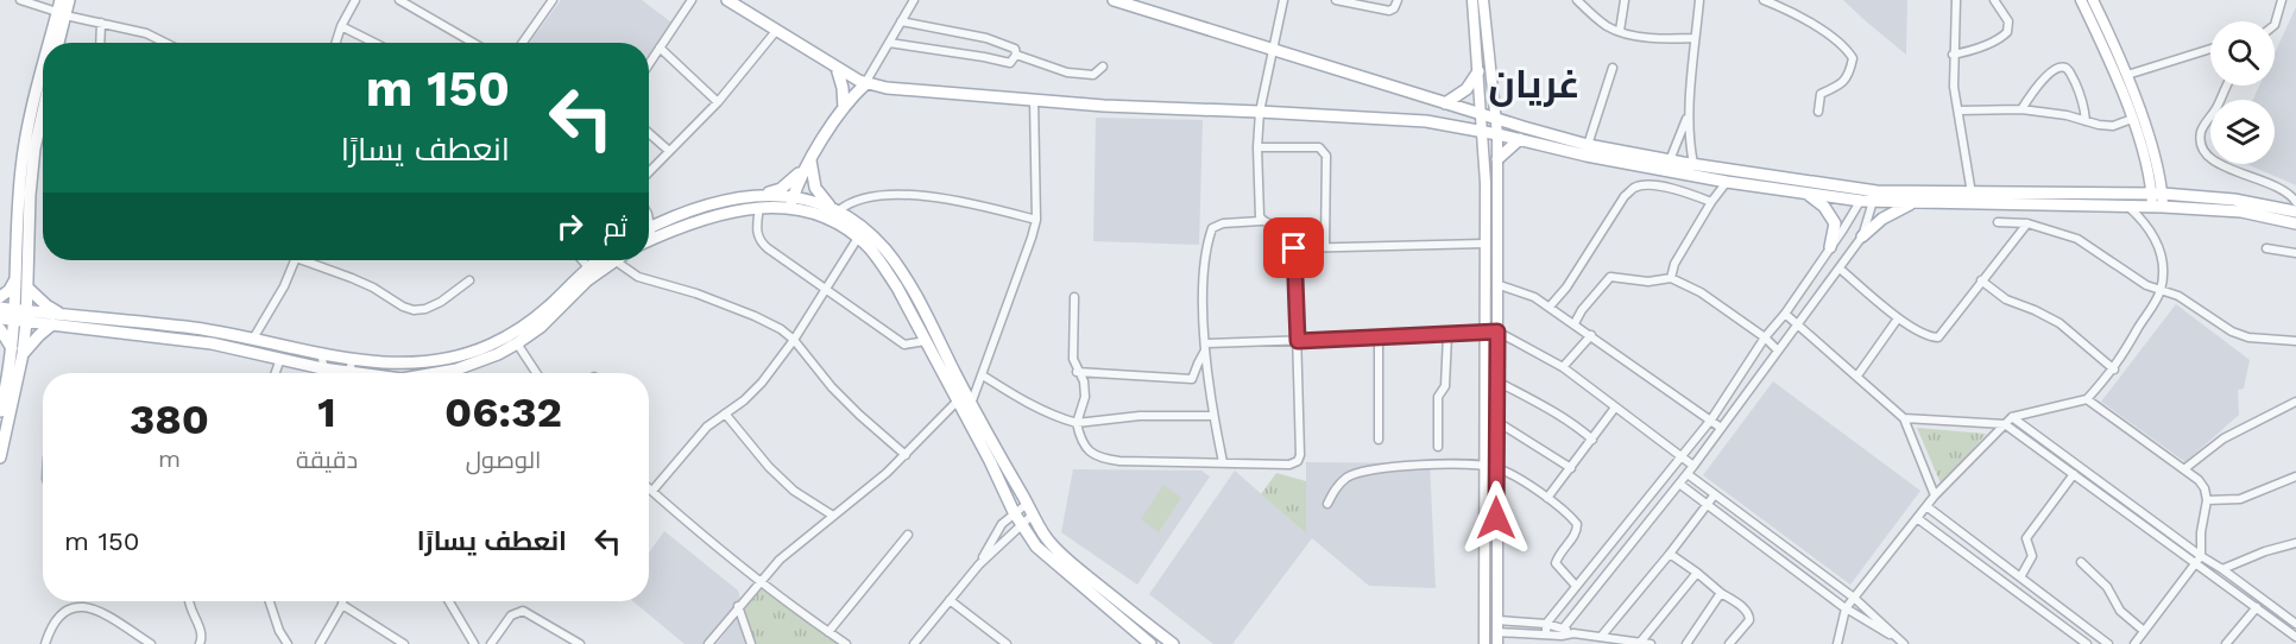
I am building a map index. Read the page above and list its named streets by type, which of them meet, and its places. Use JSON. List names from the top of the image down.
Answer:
{
  "districts": ["غريان"],
  "page": {
    "turn": ["150 m", "انعطف يسارًا"],
    "then": "ثم",
    "eta": [
      "06:32",
      "الوصول",
      "1",
      "دقيقة",
      "380",
      "m"
    ],
    "list": [
      {
        "name": "انعطف يسارًا",
        "value": "150 m"
      }
    ]
  }
}
